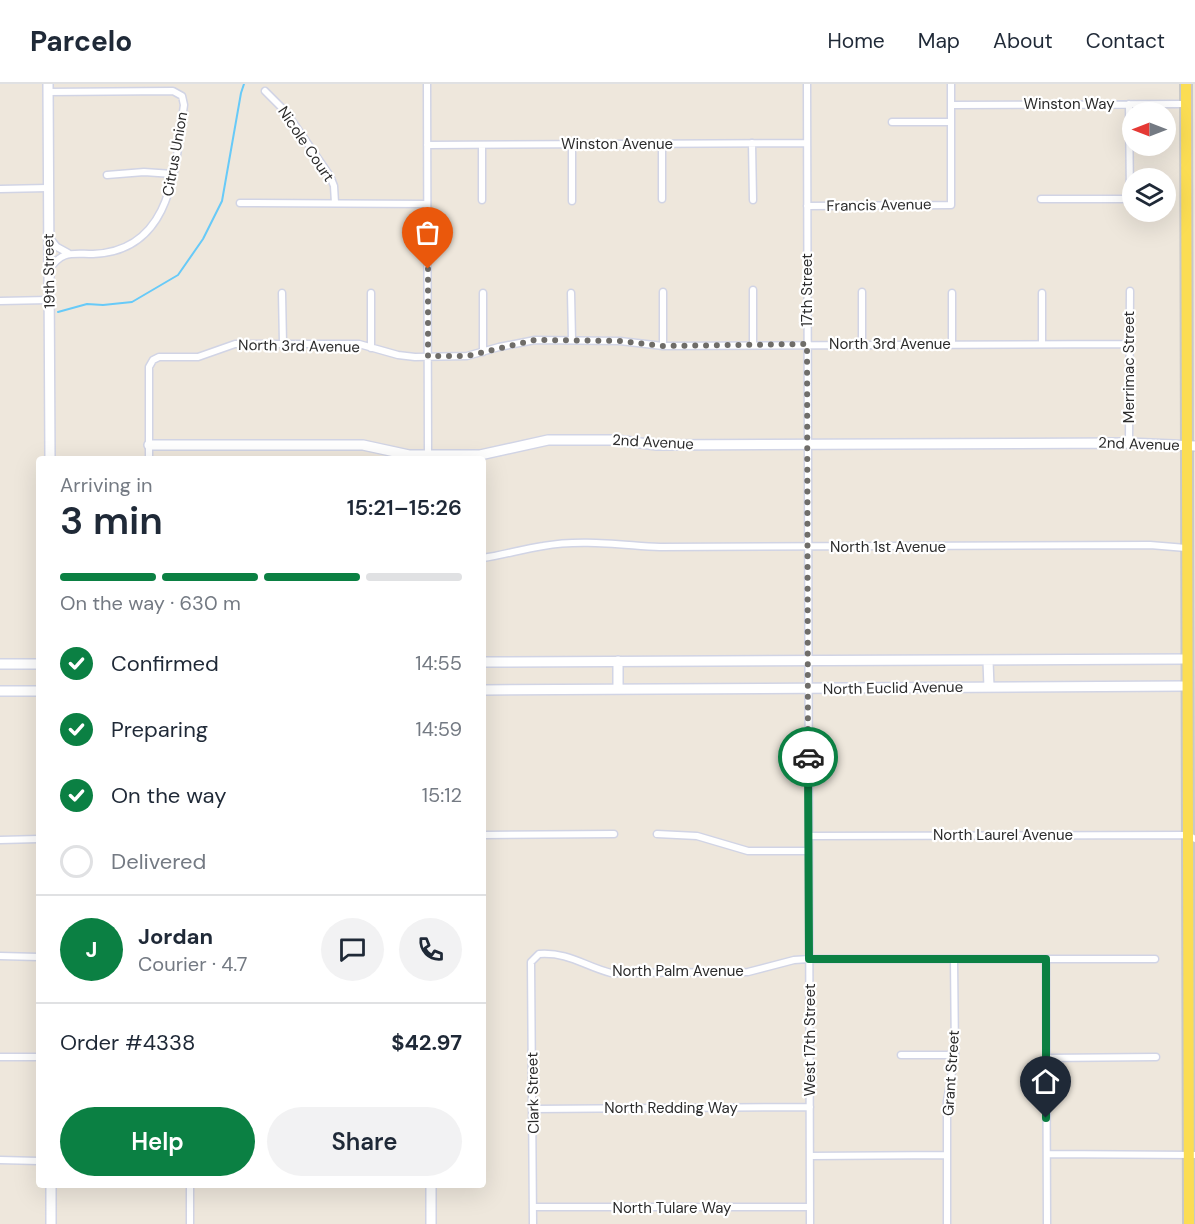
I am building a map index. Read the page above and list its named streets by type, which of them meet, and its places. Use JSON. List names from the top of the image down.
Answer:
{
  "streets": {
    "main road": ["19th Street", "2nd Avenue", "North Euclid Avenue"],
    "street": [
      "Winston Way",
      "Nicole Court",
      "Winston Avenue",
      "Citrus Union",
      "Francis Avenue",
      "17th Street",
      "North 3rd Avenue",
      "Merrimac Street",
      "North 1st Avenue",
      "North Laurel Avenue",
      "North Palm Avenue",
      "West 17th Street",
      "Grant Street",
      "Clark Street",
      "North Redding Way",
      "North Tulare Way"
    ]
  },
  "crossings": [
    ["Winston Avenue", "17th Street"],
    ["Citrus Union", "19th Street"],
    ["Francis Avenue", "17th Street"],
    ["17th Street", "North 3rd Avenue"],
    ["17th Street", "2nd Avenue"],
    ["17th Street", "North 1st Avenue"],
    ["17th Street", "North Euclid Avenue"],
    ["17th Street", "West 17th Street"],
    ["North 3rd Avenue", "Merrimac Street"],
    ["North 3rd Avenue", "2nd Avenue"],
    ["Merrimac Street", "2nd Avenue"],
    ["North Euclid Avenue", "West 17th Street"],
    ["North Laurel Avenue", "West 17th Street"],
    ["North Palm Avenue", "West 17th Street"],
    ["North Palm Avenue", "Grant Street"],
    ["North Palm Avenue", "Clark Street"],
    ["West 17th Street", "North Redding Way"],
    ["West 17th Street", "North Tulare Way"],
    ["Clark Street", "North Redding Way"],
    ["Clark Street", "North Tulare Way"]
  ],
  "north": "left",
  "page": {
    "header": "Parcelo",
    "nav": [
      "Home",
      "Map",
      "About",
      "Contact"
    ],
    "heading": ["3 min", "Arriving in", "15:21–15:26"],
    "panel": [
      "Jordan",
      "Courier · 4.7",
      "Order #4338",
      "$42.97"
    ],
    "bar": "On the way · 630 m",
    "list": [
      ["Confirmed", "14:55"],
      ["Preparing", "14:59"],
      ["On the way", "15:12"],
      "Delivered"
    ],
    "round": "J",
    "buttons": ["Help", "Share"]
  }
}
